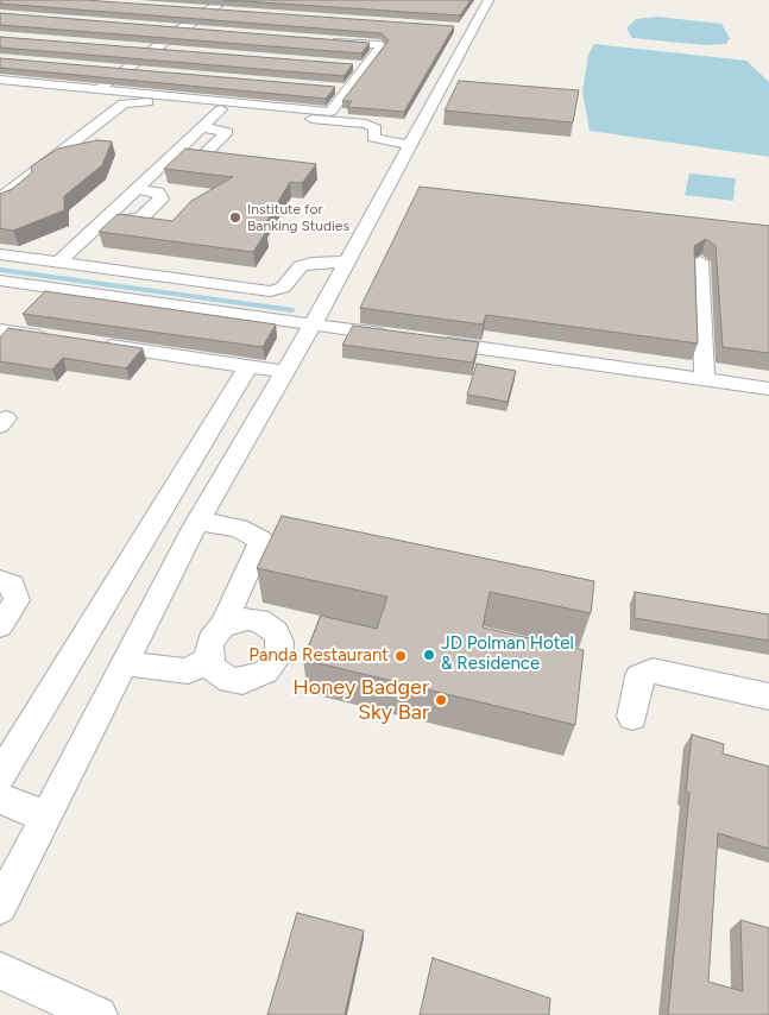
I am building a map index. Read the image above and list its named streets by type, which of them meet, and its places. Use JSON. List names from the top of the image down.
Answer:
{
  "places": [
    "Institute for Banking Studies",
    "JD Polman Hotel & Residence",
    "Panda Restaurant",
    "Honey Badger Sky Bar"
  ]
}
